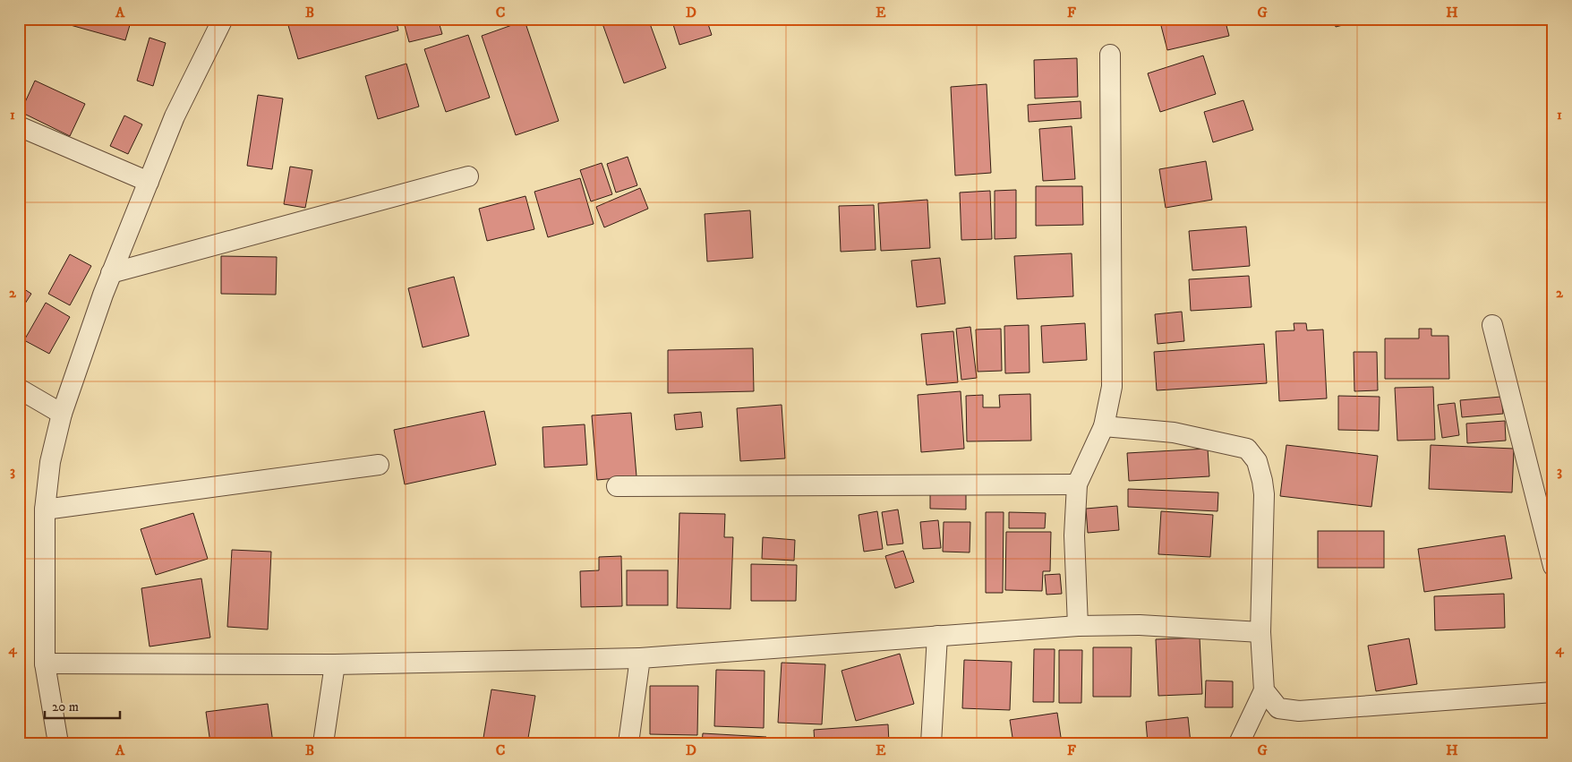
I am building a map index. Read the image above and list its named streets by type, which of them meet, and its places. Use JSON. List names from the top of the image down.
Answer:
{
  "scale_bar": "20 m",
  "grid": {
    "columns": [
      "A",
      "B",
      "C",
      "D",
      "E",
      "F",
      "G",
      "H"
    ],
    "rows": [
      "1",
      "2",
      "3",
      "4"
    ]
  }
}
